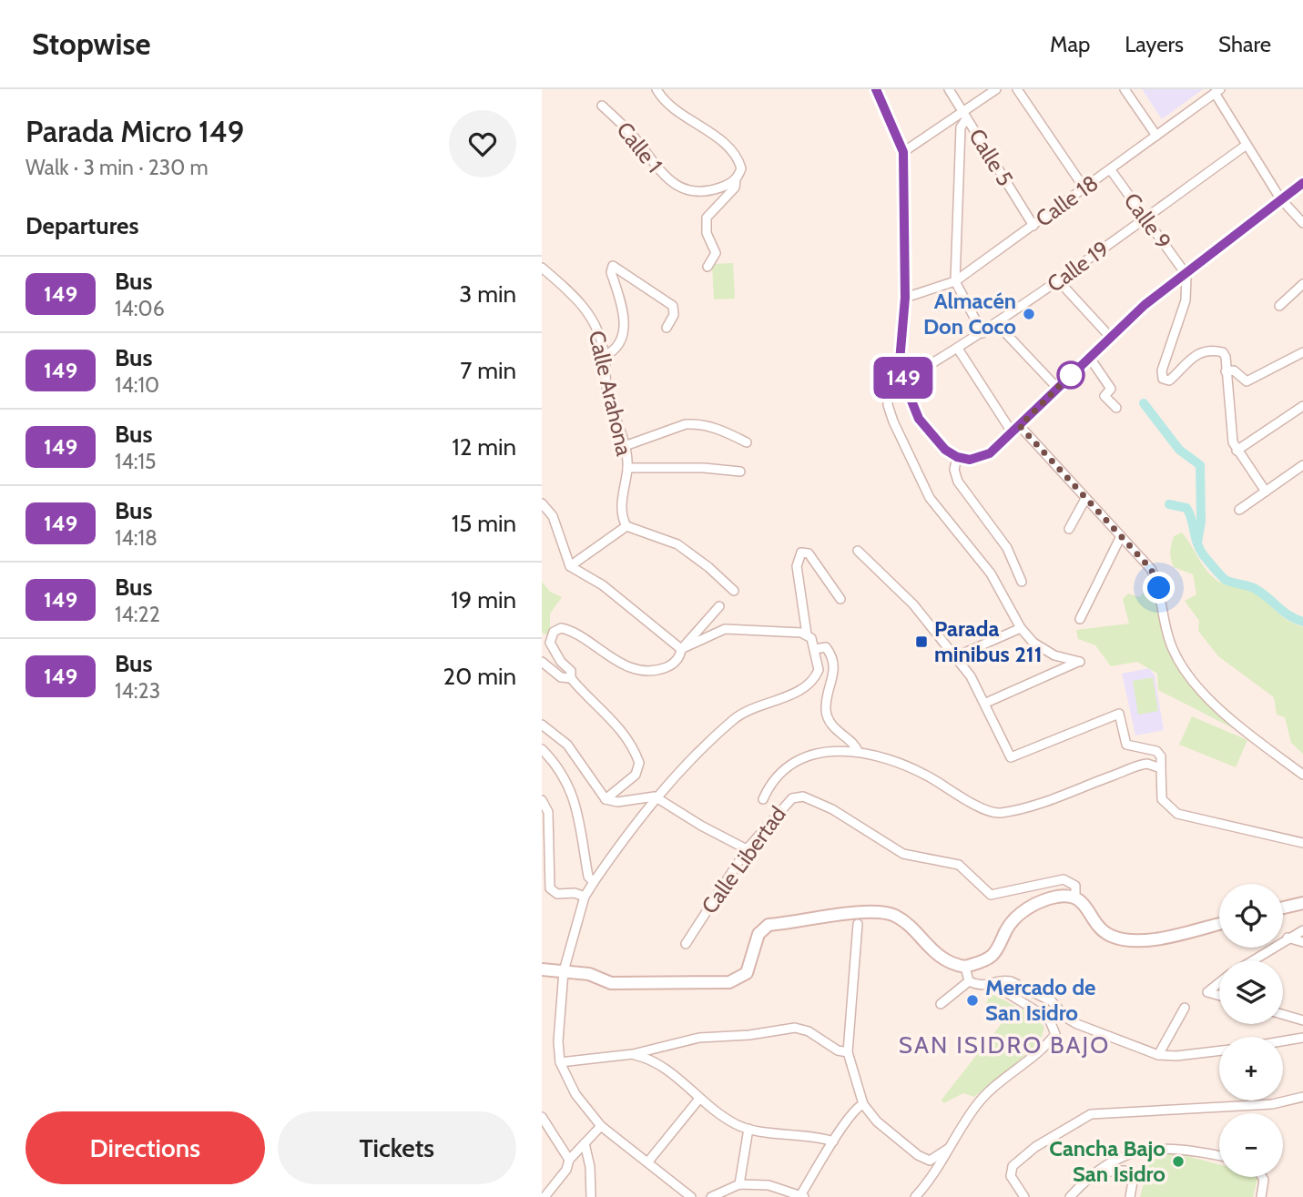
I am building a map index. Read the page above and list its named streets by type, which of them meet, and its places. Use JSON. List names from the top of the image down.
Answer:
{
  "streets": {
    "street": [
      "Calle 1",
      "Calle 5",
      "Calle 18",
      "Calle 9",
      "Calle 19",
      "Calle Arahona",
      "Calle Libertad"
    ]
  },
  "crossings": [
    ["Calle 5", "Calle 18"],
    ["Calle 18", "Calle 9"],
    ["Calle 9", "Calle 19"]
  ],
  "districts": ["SAN ISIDRO BAJO"],
  "places": {
    "other": ["Almacén Don Coco", "Mercado de San Isidro", "Cancha Bajo San Isidro"],
    "transit": ["Parada minibus 211"]
  },
  "lines": ["bus line 149"],
  "page": {
    "header": "Stopwise",
    "nav": ["Map", "Layers", "Share"],
    "heading": [
      ["Parada Micro 149", "Walk · 3 min · 230 m"],
      "Departures"
    ],
    "on_map": "149",
    "list": [
      {
        "mark": "149",
        "name": "Bus",
        "note": "14:06",
        "value": "3 min"
      },
      {
        "mark": "149",
        "name": "Bus",
        "note": "14:10",
        "value": "7 min"
      },
      {
        "mark": "149",
        "name": "Bus",
        "note": "14:15",
        "value": "12 min"
      },
      {
        "mark": "149",
        "name": "Bus",
        "note": "14:18",
        "value": "15 min"
      },
      {
        "mark": "149",
        "name": "Bus",
        "note": "14:22",
        "value": "19 min"
      },
      {
        "mark": "149",
        "name": "Bus",
        "note": "14:23",
        "value": "20 min"
      }
    ],
    "map_buttons": ["+", "−"],
    "buttons": ["Directions", "Tickets"]
  }
}
